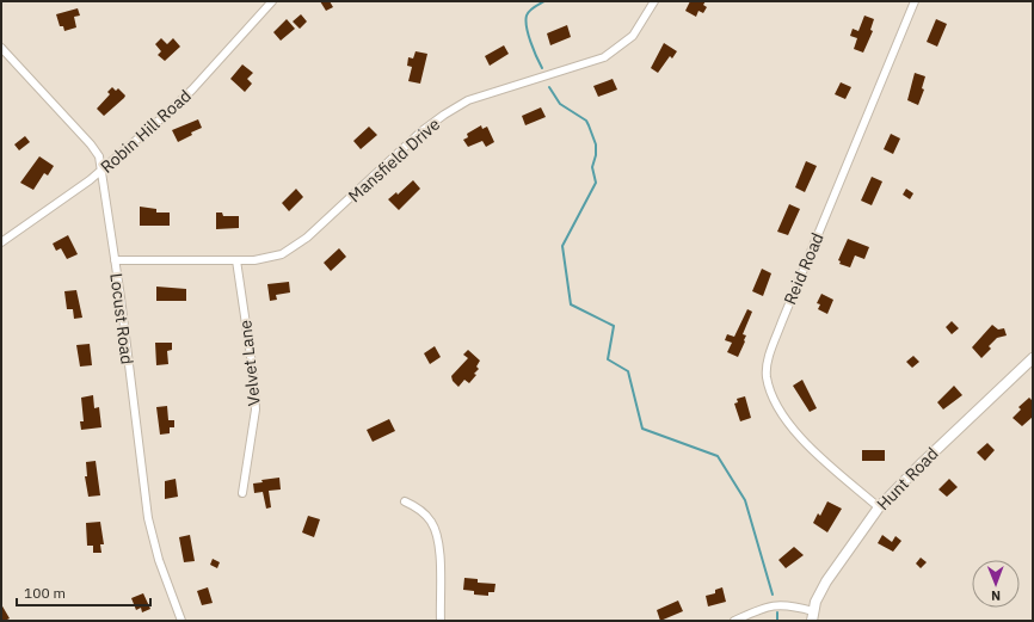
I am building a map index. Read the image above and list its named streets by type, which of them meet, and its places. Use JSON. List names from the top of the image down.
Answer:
{
  "streets": {
    "street": [
      "Robin Hill Road",
      "Mansfield Drive",
      "Reid Road",
      "Locust Road",
      "Velvet Lane",
      "Hunt Road"
    ]
  },
  "crossings": [
    ["Robin Hill Road", "Locust Road"],
    ["Mansfield Drive", "Locust Road"],
    ["Mansfield Drive", "Velvet Lane"],
    ["Reid Road", "Hunt Road"]
  ],
  "scale_bar": "100 m",
  "north": "bottom"
}
